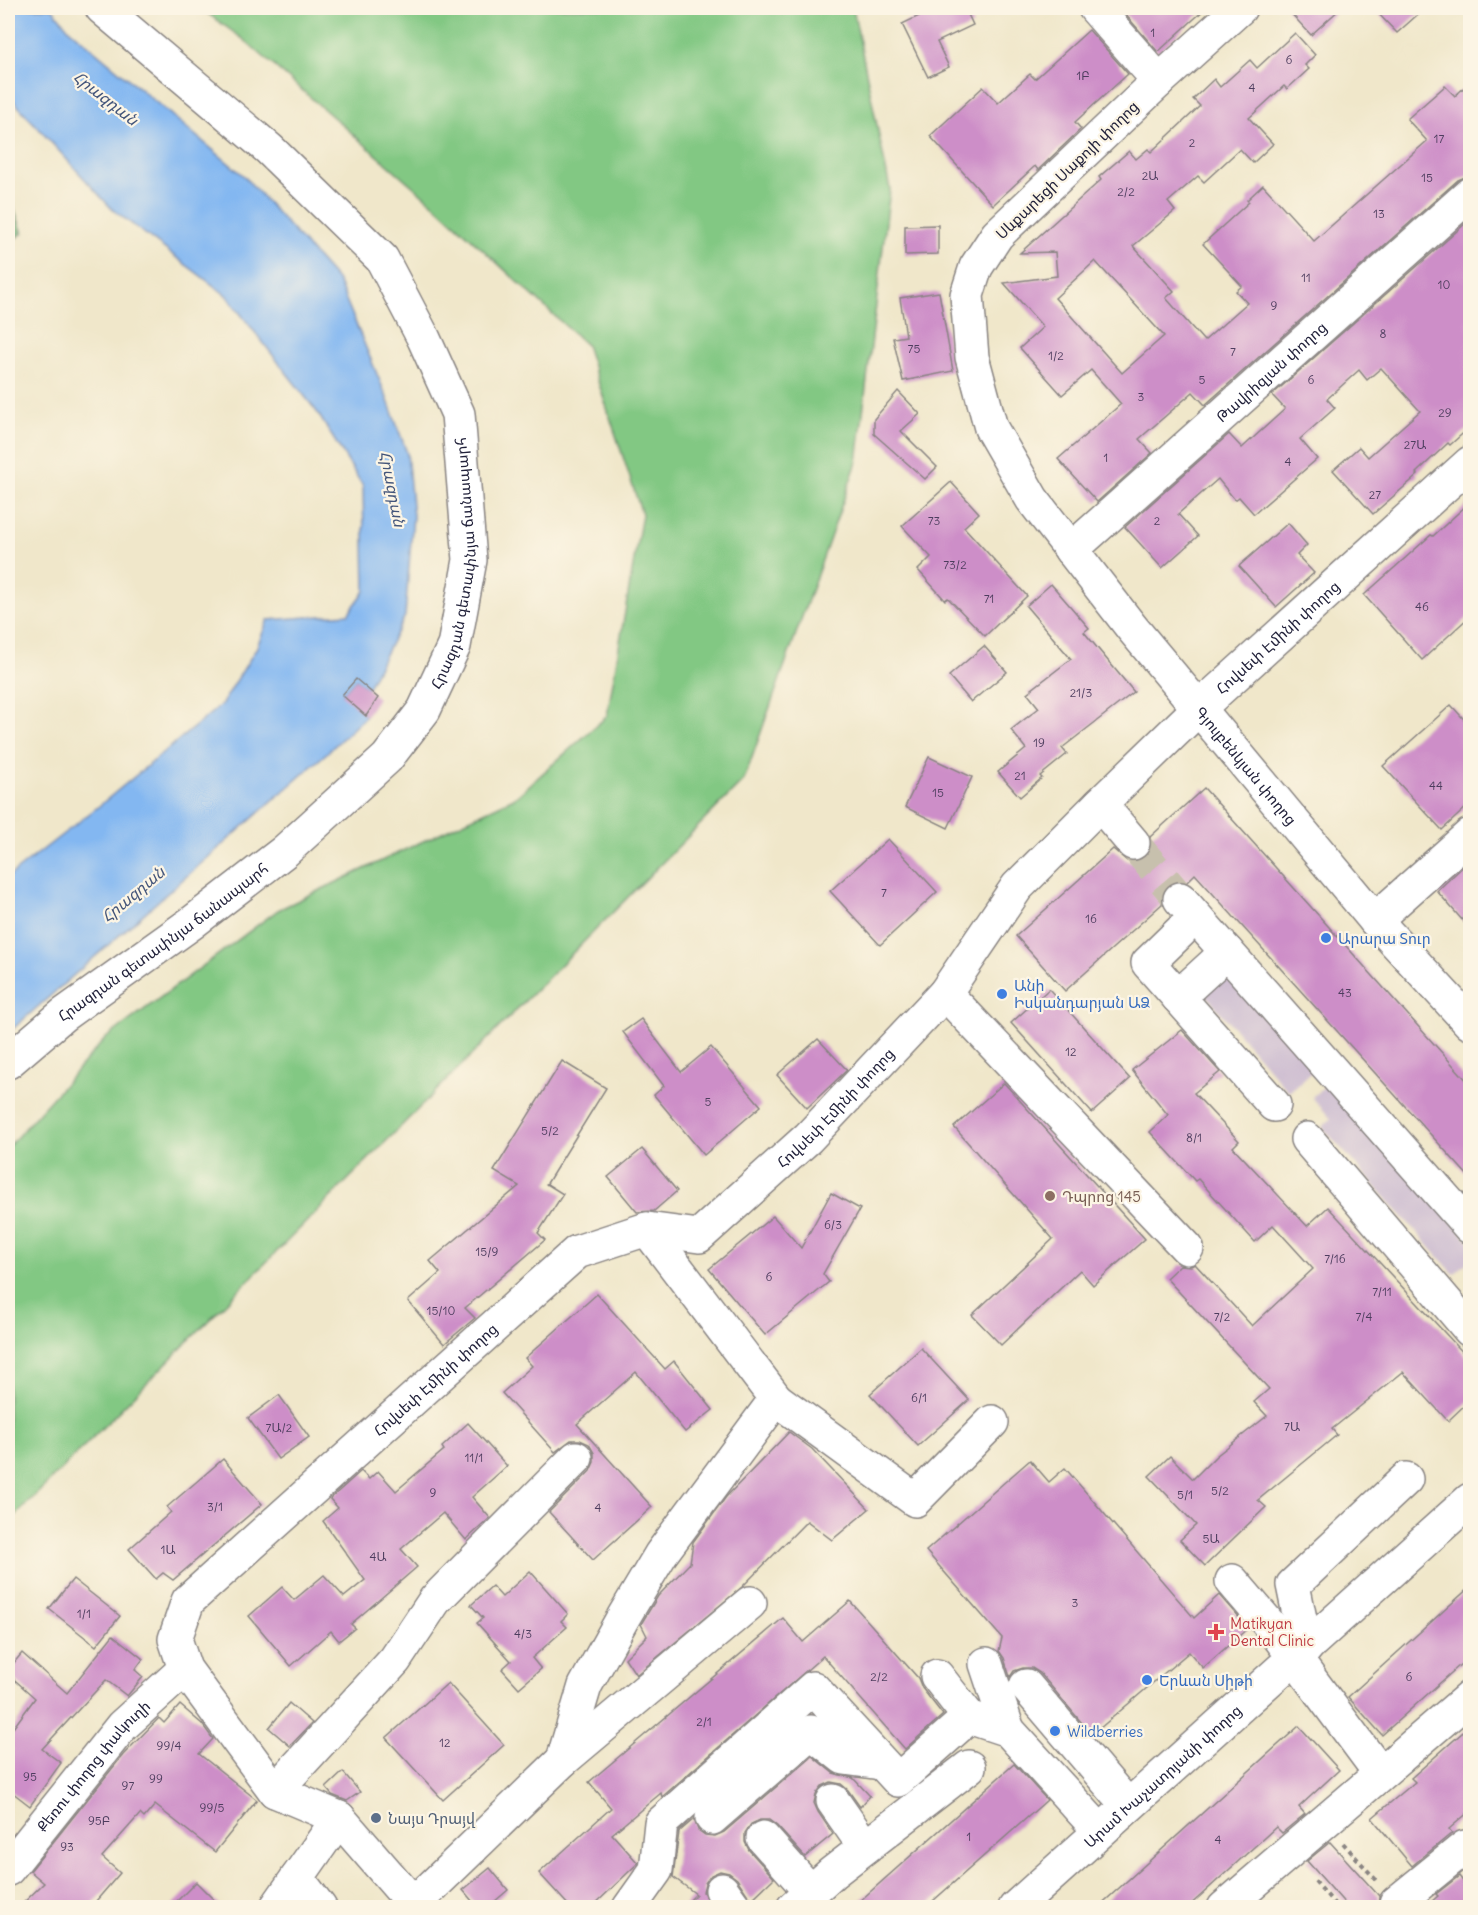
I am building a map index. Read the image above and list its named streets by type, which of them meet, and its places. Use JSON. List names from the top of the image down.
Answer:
{
  "streets": {
    "street": [
      "Սևքարեցի Սաքոյի փողոց",
      "Թավրիզյան փողոց",
      "Հրազդան գետափնյա ճանապարհ",
      "Հովսեփ Էմինի փողոց",
      "Գյուլբենկյան փողոց",
      "Քեռու փողոց փակուղի",
      "Արամ Խաչատրյանի փողոց"
    ]
  },
  "crossings": [
    ["Սևքարեցի Սաքոյի փողոց", "Գյուլբենկյան փողոց"],
    ["Թավրիզյան փողոց", "Գյուլբենկյան փողոց"],
    ["Հովսեփ Էմինի փողոց", "Գյուլբենկյան փողոց"],
    ["Հովսեփ Էմինի փողոց", "Քեռու փողոց փակուղի"]
  ],
  "water": ["Հրազդան"],
  "places": {
    "other": [
      "Արարա Տուր",
      "Անի Իսկանդարյան ԱՁ",
      "Դպրոց 145",
      "Երևան Սիթի",
      "Wildberries",
      "Նայս Դրայվ"
    ],
    "health": ["Matikyan Dental Clinic"]
  },
  "house_numbers": [
    "1",
    "6",
    "1Բ",
    "4",
    "17",
    "2",
    "2Ա",
    "15",
    "2/2",
    "13",
    "11",
    "10",
    "9",
    "8",
    "75",
    "7",
    "1/2",
    "5",
    "6",
    "3",
    "29",
    "27Ա",
    "1",
    "4",
    "27",
    "73",
    "2",
    "73/2",
    "71",
    "46",
    "21/3",
    "19",
    "21",
    "44",
    "15",
    "7",
    "16",
    "43",
    "12",
    "5",
    "5/2",
    "8/1",
    "6/3",
    "15/9",
    "7/16",
    "6",
    "7/11",
    "15/10",
    "7/2",
    "7/4",
    "6/1",
    "7Ա",
    "7Ա/2",
    "11/1",
    "5/2",
    "9",
    "5/1",
    "3/1",
    "4",
    "5Ա",
    "1Ա",
    "4Ա",
    "3",
    "1/1",
    "4/3",
    "2/2",
    "6",
    "2/1",
    "12",
    "99/4",
    "95",
    "99",
    "97",
    "99/5",
    "95Բ",
    "1",
    "4",
    "93"
  ]
}
